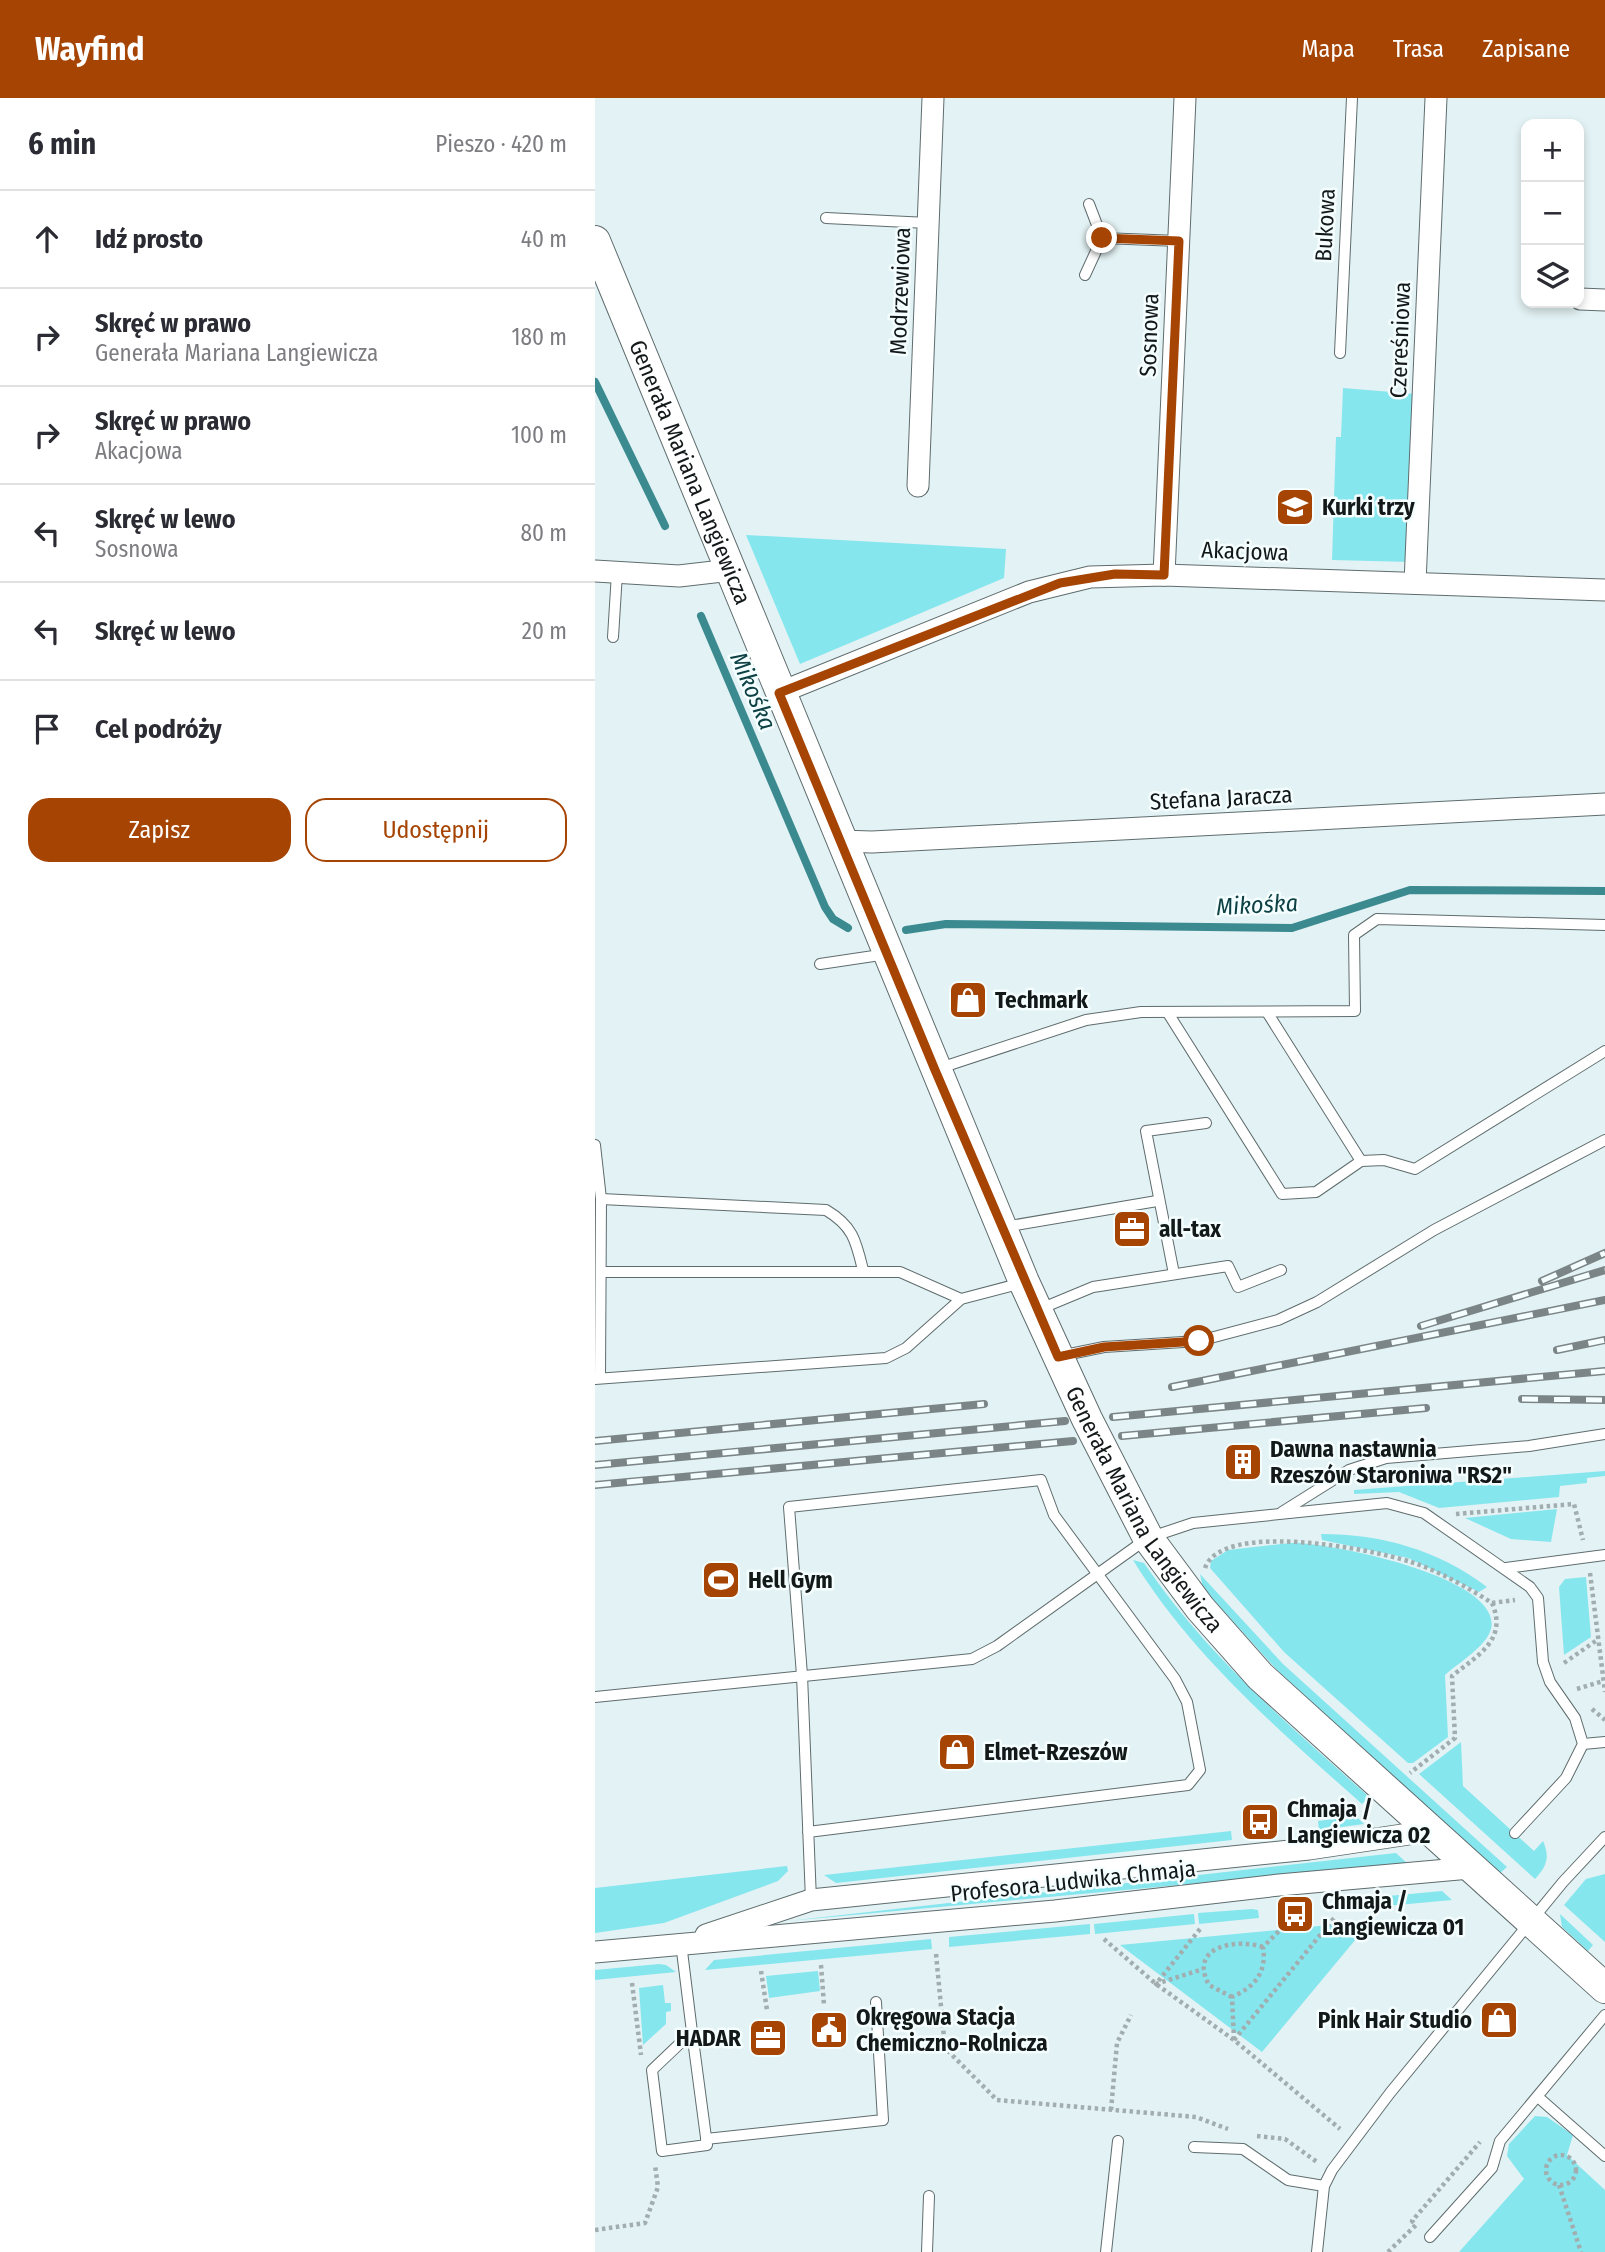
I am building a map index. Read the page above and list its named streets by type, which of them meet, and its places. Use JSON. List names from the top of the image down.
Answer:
{
  "streets": {
    "street": [
      "Modrzewiowa",
      "Sosnowa",
      "Czereśniowa",
      "Generała Mariana Langiewicza",
      "Akacjowa",
      "Stefana Jaracza",
      "Profesora Ludwika Chmaja"
    ],
    "lane": ["Bukowa"]
  },
  "crossings": [
    ["Sosnowa", "Akacjowa"],
    ["Czereśniowa", "Akacjowa"],
    ["Generała Mariana Langiewicza", "Akacjowa"],
    ["Generała Mariana Langiewicza", "Stefana Jaracza"],
    ["Generała Mariana Langiewicza", "Profesora Ludwika Chmaja"]
  ],
  "water": ["Mikośka"],
  "places": {
    "school or university": ["Kurki trzy"],
    "shop": ["Techmark", "Elmet-Rzeszów", "Pink Hair Studio"],
    "office": ["all-tax", "HADAR"],
    "building": ["Dawna nastawnia Rzeszów Staroniwa \"RS2\""],
    "sports": ["Hell Gym"],
    "bus stop": ["Chmaja / Langiewicza 02", "Chmaja / Langiewicza 01"],
    "public building": ["Okręgowa Stacja Chemiczno-Rolnicza"]
  },
  "page": {
    "header": "Wayfind",
    "nav": ["Mapa", "Trasa", "Zapisane"],
    "heading": ["6 min", "Pieszo · 420 m"],
    "map_buttons": ["+", "−"],
    "list": [
      ["Idź prosto", "40 m"],
      ["Skręć w prawo", "Generała Mariana Langiewicza", "180 m"],
      ["Skręć w prawo", "Akacjowa", "100 m"],
      ["Skręć w lewo", "Sosnowa", "80 m"],
      ["Skręć w lewo", "20 m"],
      "Cel podróży"
    ],
    "buttons": ["Zapisz", "Udostępnij"]
  }
}
